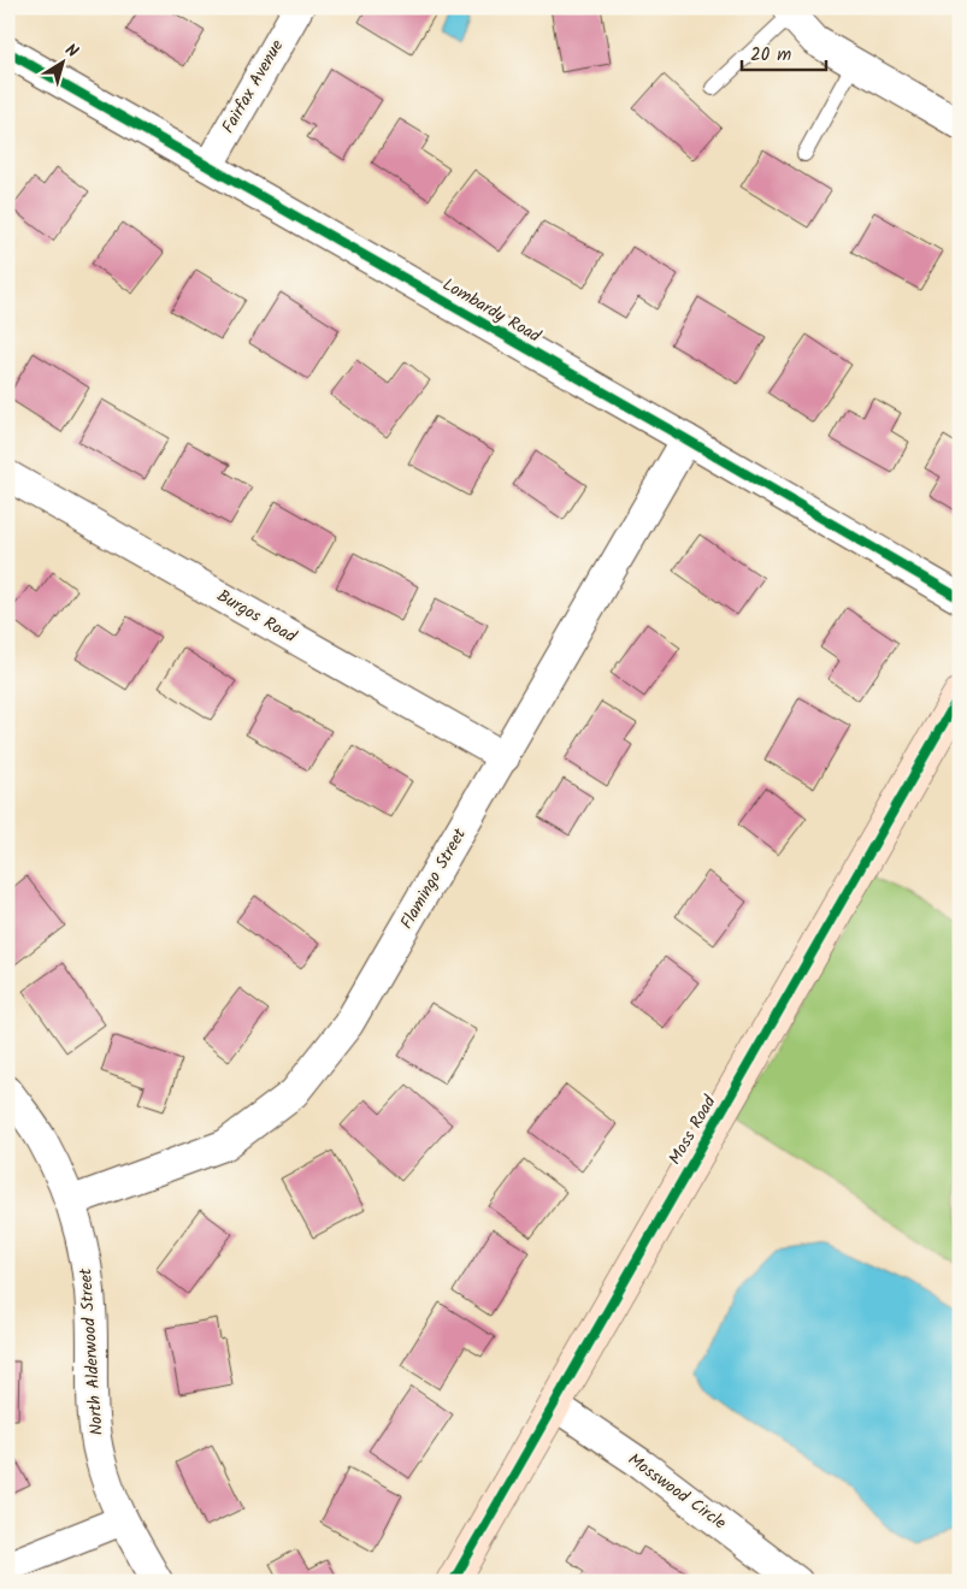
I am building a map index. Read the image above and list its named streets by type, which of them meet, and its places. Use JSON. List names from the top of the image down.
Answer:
{
  "streets": {
    "street": [
      "Fairfax Avenue",
      "Lombardy Road",
      "Burgos Road",
      "Flamingo Street",
      "Moss Road",
      "North Alderwood Street",
      "Mosswood Circle"
    ]
  },
  "crossings": [
    ["Fairfax Avenue", "Lombardy Road"],
    ["Lombardy Road", "Flamingo Street"],
    ["Burgos Road", "Flamingo Street"],
    ["Flamingo Street", "North Alderwood Street"],
    ["Moss Road", "Mosswood Circle"]
  ],
  "scale_bar": "20 m",
  "north": "top right"
}
